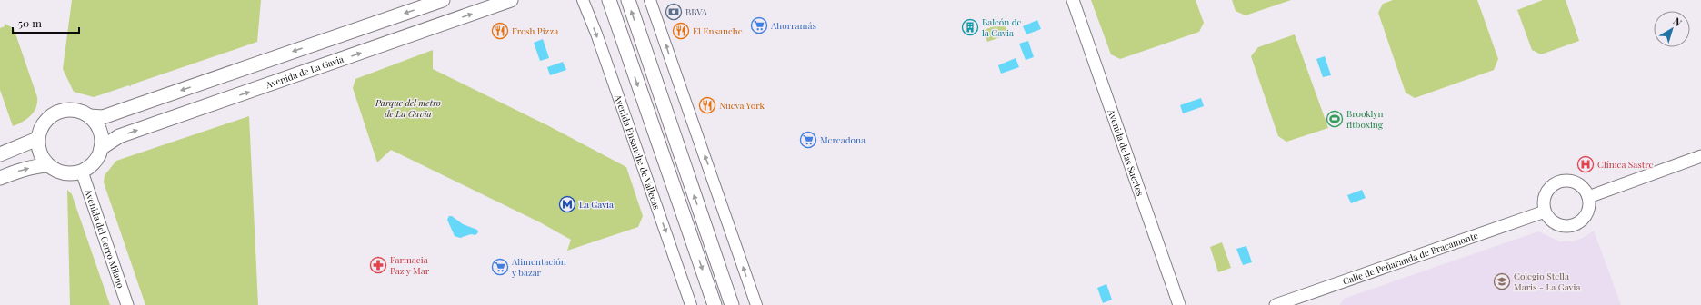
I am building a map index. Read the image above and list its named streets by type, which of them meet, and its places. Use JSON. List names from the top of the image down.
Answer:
{
  "streets": {
    "main road": [
      "Avenida de La Gavia",
      "Avenida de las Suertes",
      "Avenida del Cerro Milano",
      "Calle de Peñaranda de Bracamonte"
    ],
    "street": ["Avenida Ensanche de Vallecas"]
  },
  "crossings": [
    ["Avenida de La Gavia", "Avenida del Cerro Milano"]
  ],
  "parks": ["Parque del metro de La Gavia"],
  "places": {
    "bank": ["BBVA"],
    "supermarket": ["Ahorramás", "Mercadona", "Alimentación y bazar"],
    "building": ["Balcón de la Gavia"],
    "restaurant": ["Fresh Pizza", "El Ensanche", "Nueva York"],
    "sports": ["Brooklyn fitboxing"],
    "hospital": ["Clínica Sastre"],
    "metro station": ["La Gavia"],
    "pharmacy": ["Farmacia Paz y Mar"],
    "school or university": ["Colegio Stella Maris - La Gavia"]
  },
  "scale_bar": "50 m",
  "north": "top right"
}
